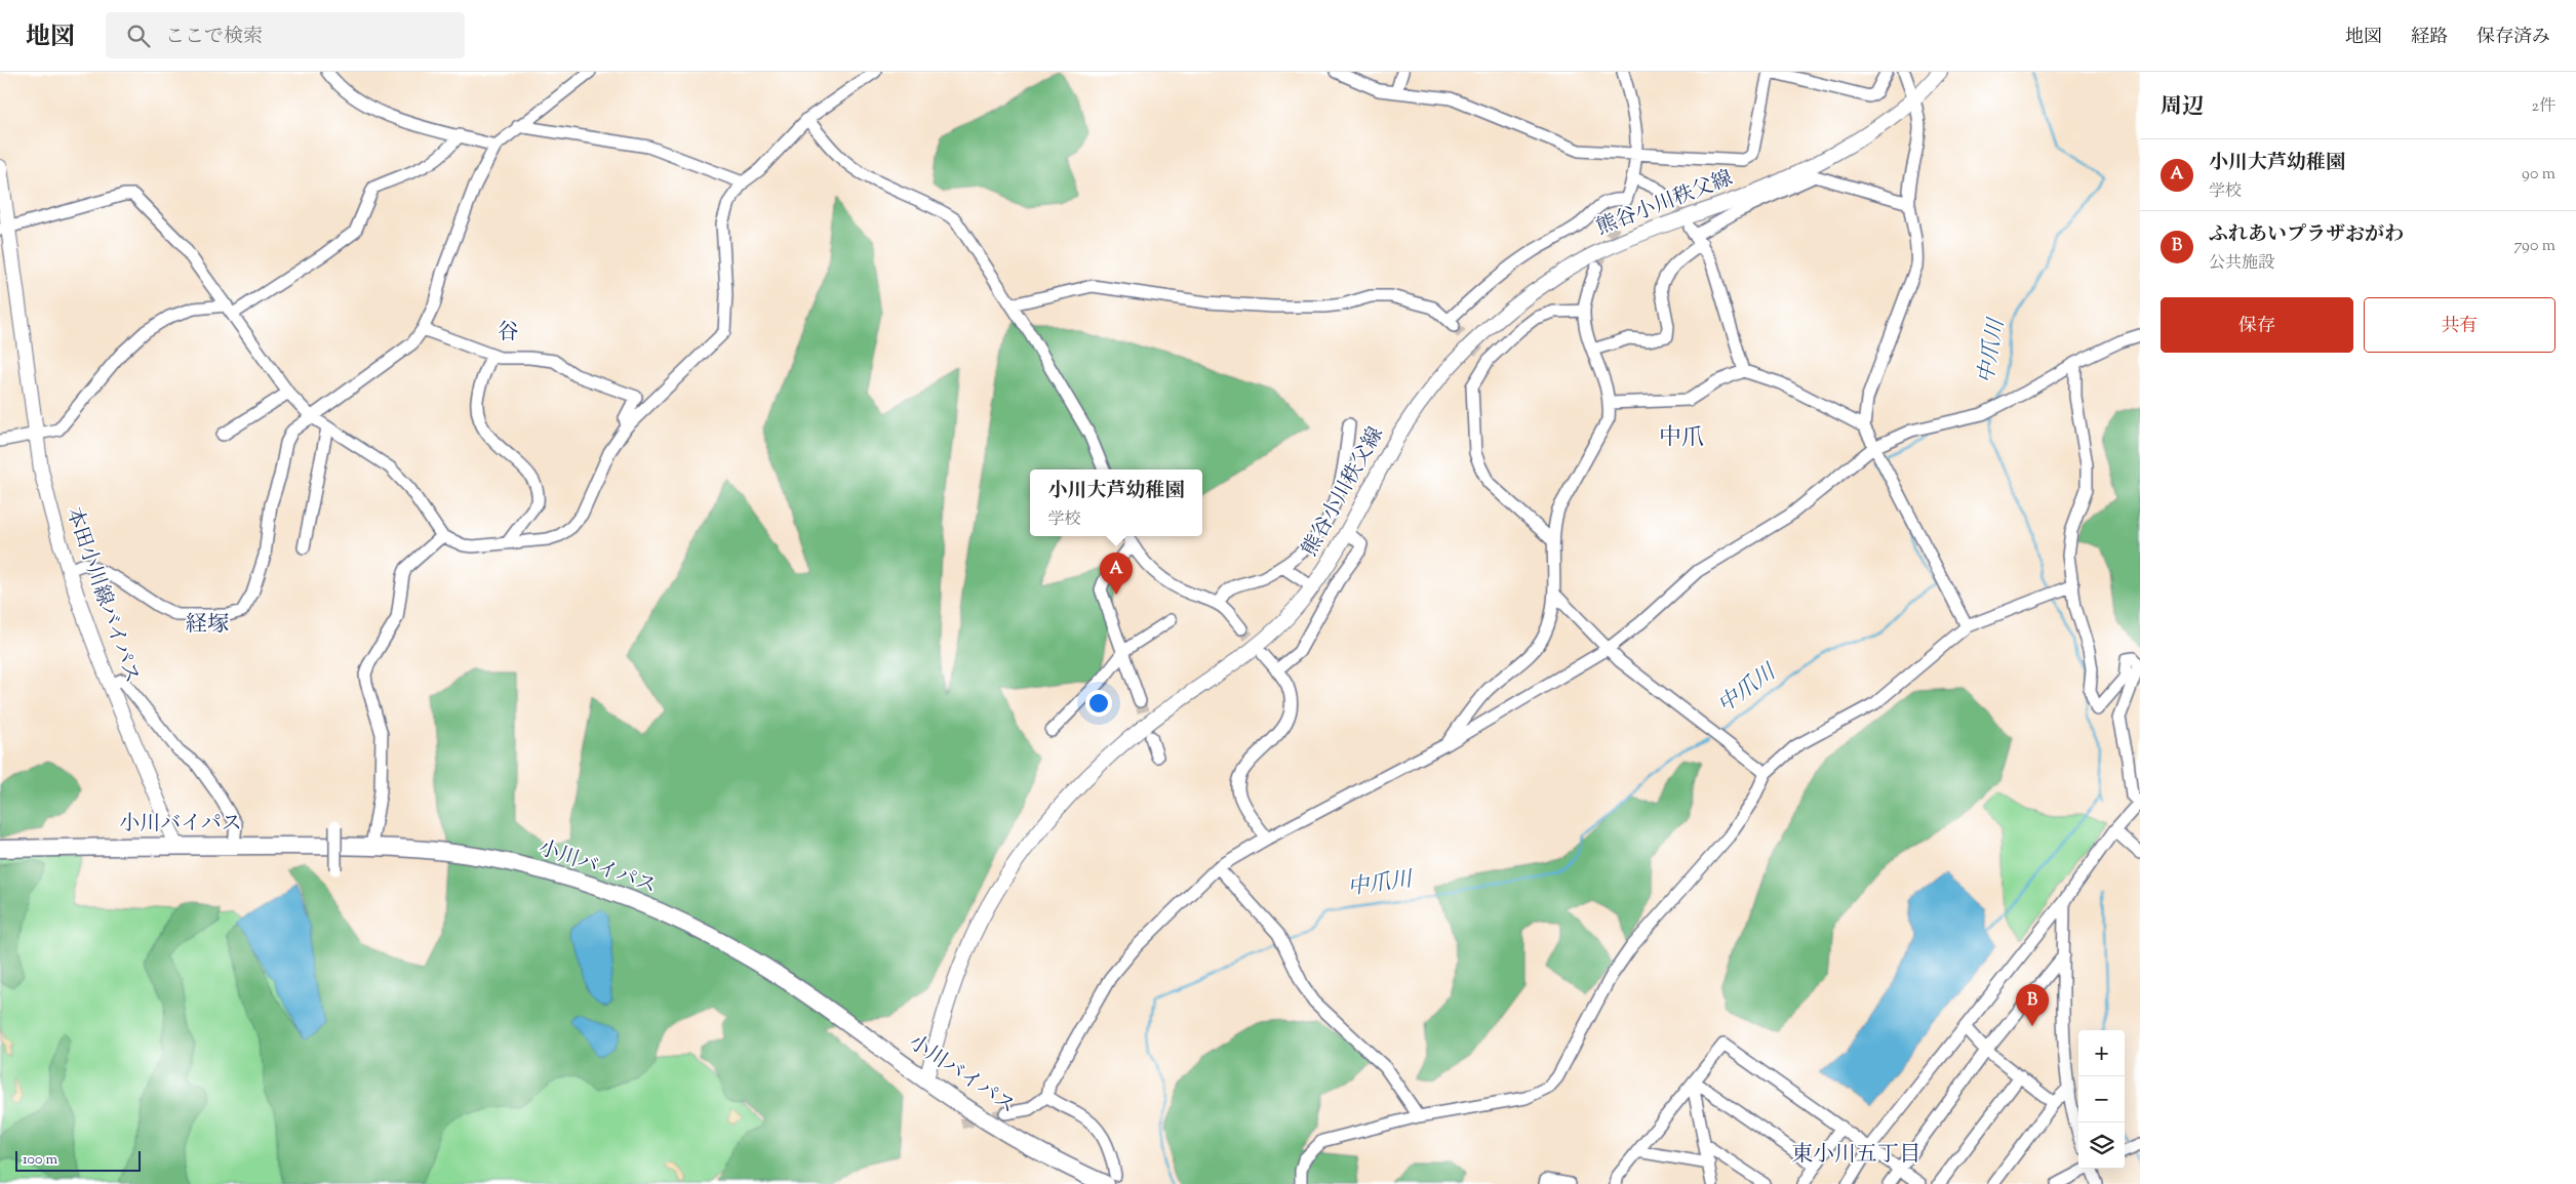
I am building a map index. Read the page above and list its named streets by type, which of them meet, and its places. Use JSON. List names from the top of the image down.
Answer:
{
  "streets": {
    "highway": ["小川バイパス"],
    "main road": ["熊谷小川秩父線", "本田小川線バイパス"]
  },
  "crossings": [
    ["熊谷小川秩父線", "小川バイパス"],
    ["本田小川線バイパス", "小川バイパス"]
  ],
  "districts": [
    "谷",
    "中爪",
    "経塚",
    "東小川五丁目"
  ],
  "water": ["中爪川"],
  "scale_bar": "100 m",
  "page": {
    "header": "地図",
    "search": "ここで検索",
    "nav": ["地図", "経路", "保存済み"],
    "heading": ["周辺", "2件"],
    "list": [
      {
        "mark": "A",
        "name": "小川大芦幼稚園",
        "note": "学校",
        "value": "90 m"
      },
      {
        "mark": "B",
        "name": "ふれあいプラザおがわ",
        "note": "公共施設",
        "value": "790 m"
      }
    ],
    "buttons": ["保存", "共有"],
    "popup": ["小川大芦幼稚園", "学校"],
    "pins": ["A", "B"],
    "map_buttons": ["+", "−"],
    "scale": "100 m"
  }
}
